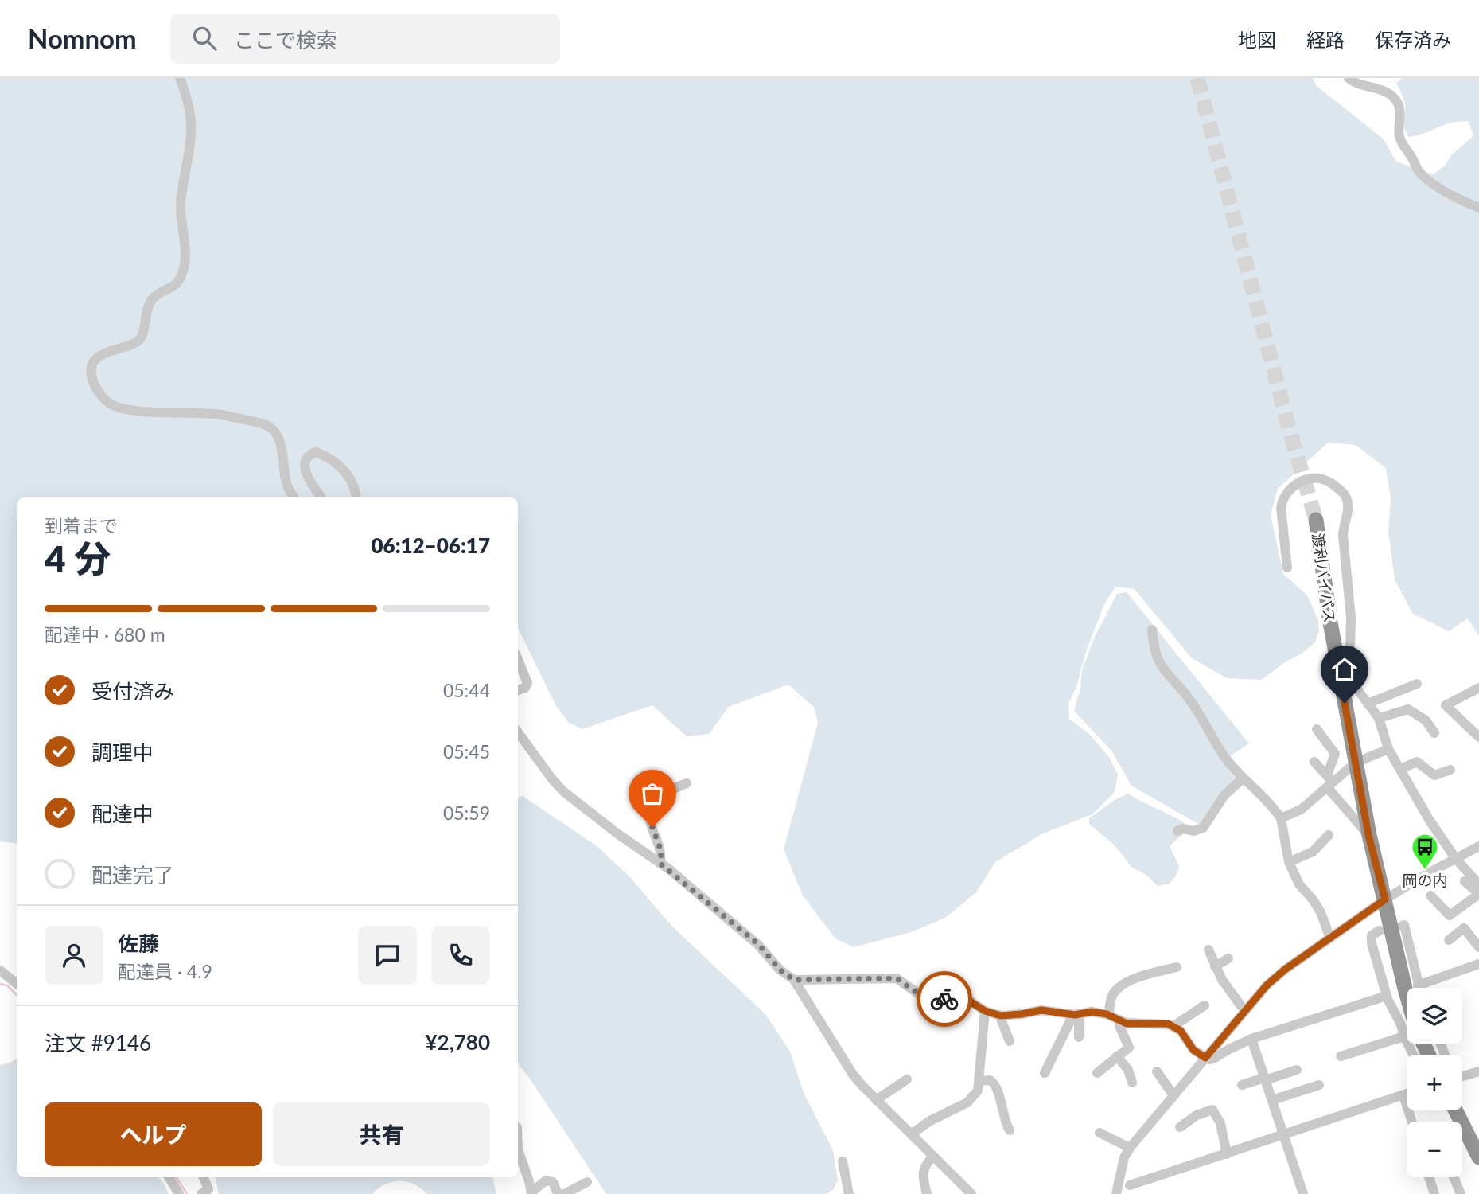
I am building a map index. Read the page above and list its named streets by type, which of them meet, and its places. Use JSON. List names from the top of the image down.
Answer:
{
  "streets": {
    "highway": ["渡利バイパス"]
  },
  "places": {
    "bus stop": ["岡の内"]
  },
  "page": {
    "header": "Nomnom",
    "search": "ここで検索",
    "nav": ["地図", "経路", "保存済み"],
    "heading": ["4 分", "到着まで", "06:12–06:17"],
    "panel": [
      "佐藤",
      "配達員 · 4.9",
      "注文 #9146",
      "¥2,780"
    ],
    "bar": "配達中 · 680 m",
    "list": [
      ["受付済み", "05:44"],
      ["調理中", "05:45"],
      ["配達中", "05:59"],
      "配達完了"
    ],
    "map_buttons": ["+", "−"],
    "buttons": ["ヘルプ", "共有"]
  }
}
